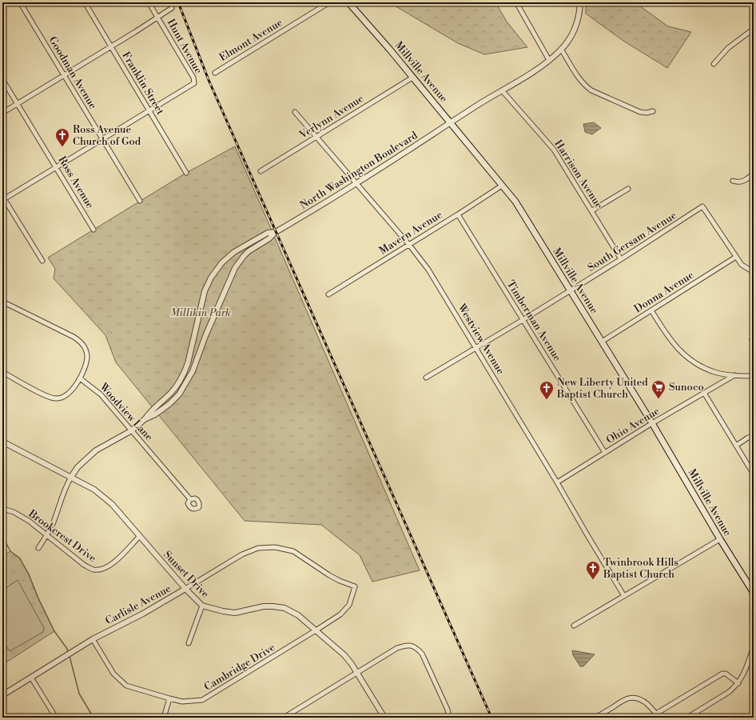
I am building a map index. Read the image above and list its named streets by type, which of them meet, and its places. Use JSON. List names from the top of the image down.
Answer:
{
  "streets": {
    "main road": ["Millville Avenue"],
    "street": [
      "Elmont Avenue",
      "Hunt Avenue",
      "Goodman Avenue",
      "Franklin Street",
      "Verlynn Avenue",
      "North Washington Boulevard",
      "Harrison Avenue",
      "Ross Avenue",
      "Mavern Avenue",
      "South Gersam Avenue",
      "Donna Avenue",
      "Timberman Avenue",
      "Westview Avenue",
      "Woodview Lane",
      "Ohio Avenue",
      "Brookcrest Drive",
      "Sunset Drive",
      "Carlisle Avenue",
      "Cambridge Drive"
    ]
  },
  "crossings": [
    ["Hunt Avenue", "Franklin Street"],
    ["Millville Avenue", "Verlynn Avenue"],
    ["Millville Avenue", "North Washington Boulevard"],
    ["Millville Avenue", "Mavern Avenue"],
    ["Millville Avenue", "South Gersam Avenue"],
    ["Millville Avenue", "Donna Avenue"],
    ["Millville Avenue", "Ohio Avenue"],
    ["Verlynn Avenue", "Westview Avenue"],
    ["North Washington Boulevard", "Harrison Avenue"],
    ["North Washington Boulevard", "Westview Avenue"],
    ["North Washington Boulevard", "Woodview Lane"],
    ["North Washington Boulevard", "Brookcrest Drive"],
    ["North Washington Boulevard", "Sunset Drive"],
    ["Harrison Avenue", "South Gersam Avenue"],
    ["Mavern Avenue", "Timberman Avenue"],
    ["Mavern Avenue", "Westview Avenue"],
    ["South Gersam Avenue", "Donna Avenue"],
    ["South Gersam Avenue", "Timberman Avenue"],
    ["South Gersam Avenue", "Westview Avenue"],
    ["Timberman Avenue", "Ohio Avenue"],
    ["Westview Avenue", "Ohio Avenue"],
    ["Brookcrest Drive", "Sunset Drive"],
    ["Sunset Drive", "Carlisle Avenue"],
    ["Sunset Drive", "Cambridge Drive"],
    ["Carlisle Avenue", "Cambridge Drive"]
  ],
  "parks": ["Millikin Park"],
  "places": {
    "church": ["Ross Avenue Church of God", "New Liberty United Baptist Church", "Twinbrook Hills Baptist Church"],
    "supermarket": ["Sunoco"]
  }
}
